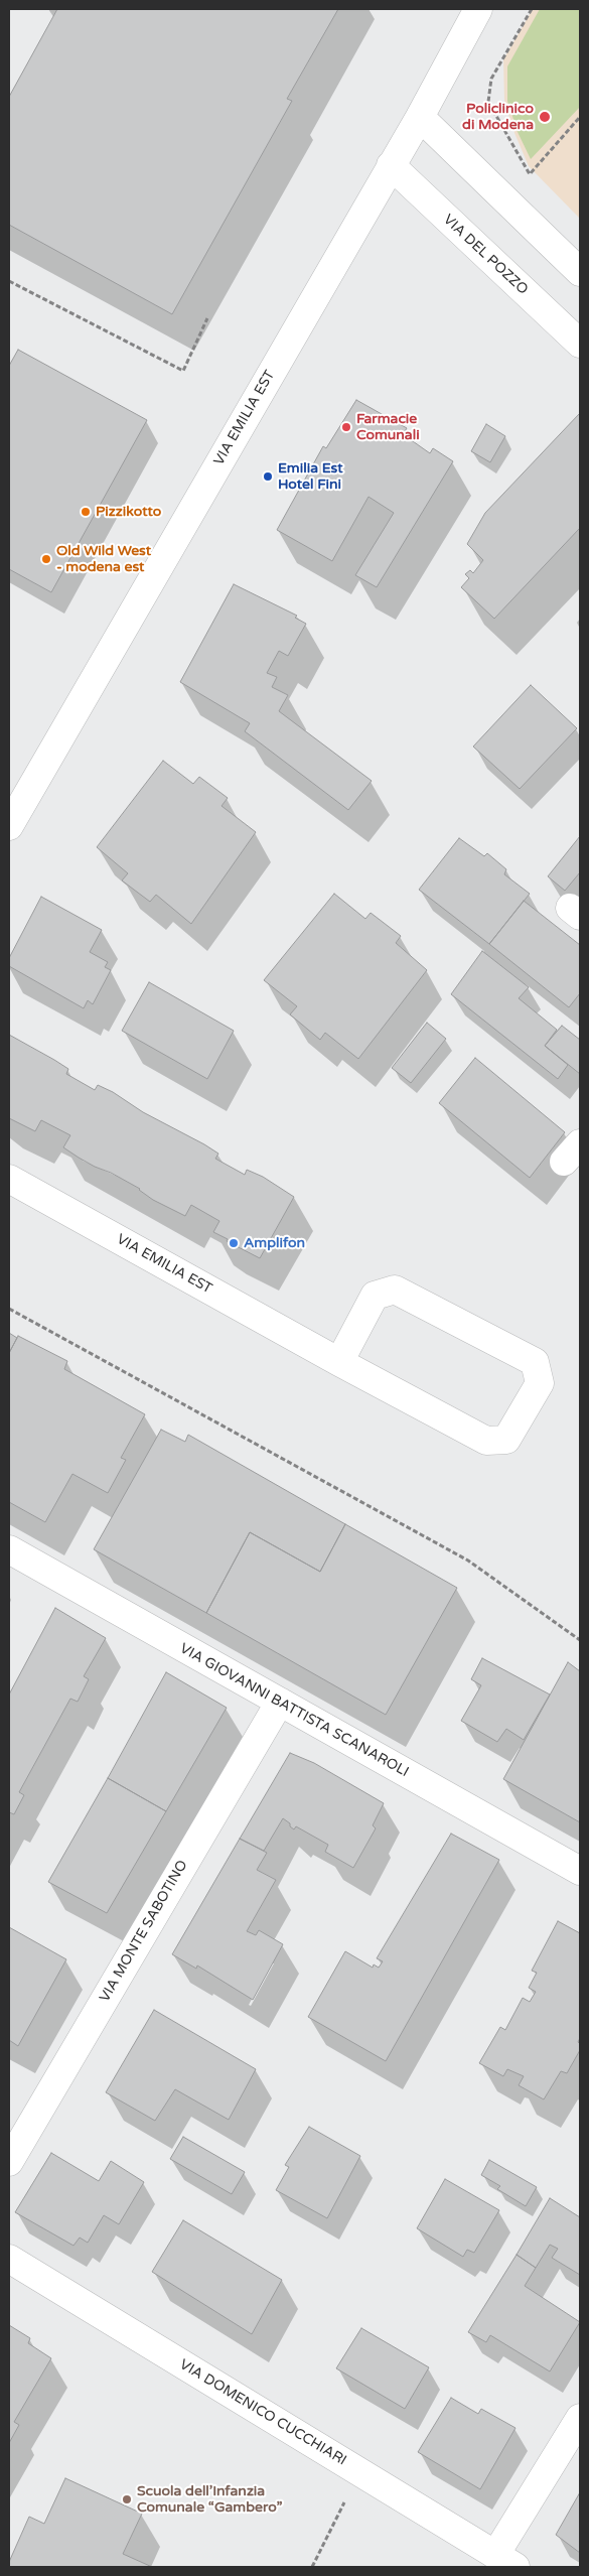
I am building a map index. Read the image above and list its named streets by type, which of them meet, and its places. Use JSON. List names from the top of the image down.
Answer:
{
  "streets": {
    "street": [
      "VIA DEL POZZO",
      "VIA EMILIA EST",
      "VIA GIOVANNI BATTISTA SCANAROLI",
      "VIA MONTE SABOTINO",
      "VIA DOMENICO CUCCHIARI"
    ]
  },
  "crossings": [
    ["VIA DEL POZZO", "VIA EMILIA EST"],
    ["VIA GIOVANNI BATTISTA SCANAROLI", "VIA MONTE SABOTINO"]
  ],
  "places": [
    "Policlinico di Modena",
    "Farmacie Comunali",
    "Emilia Est Hotel Fini",
    "Pizzikotto",
    "Old Wild West - modena est",
    "Amplifon",
    "Scuola dell’Infanzia Comunale “Gambero”"
  ]
}
